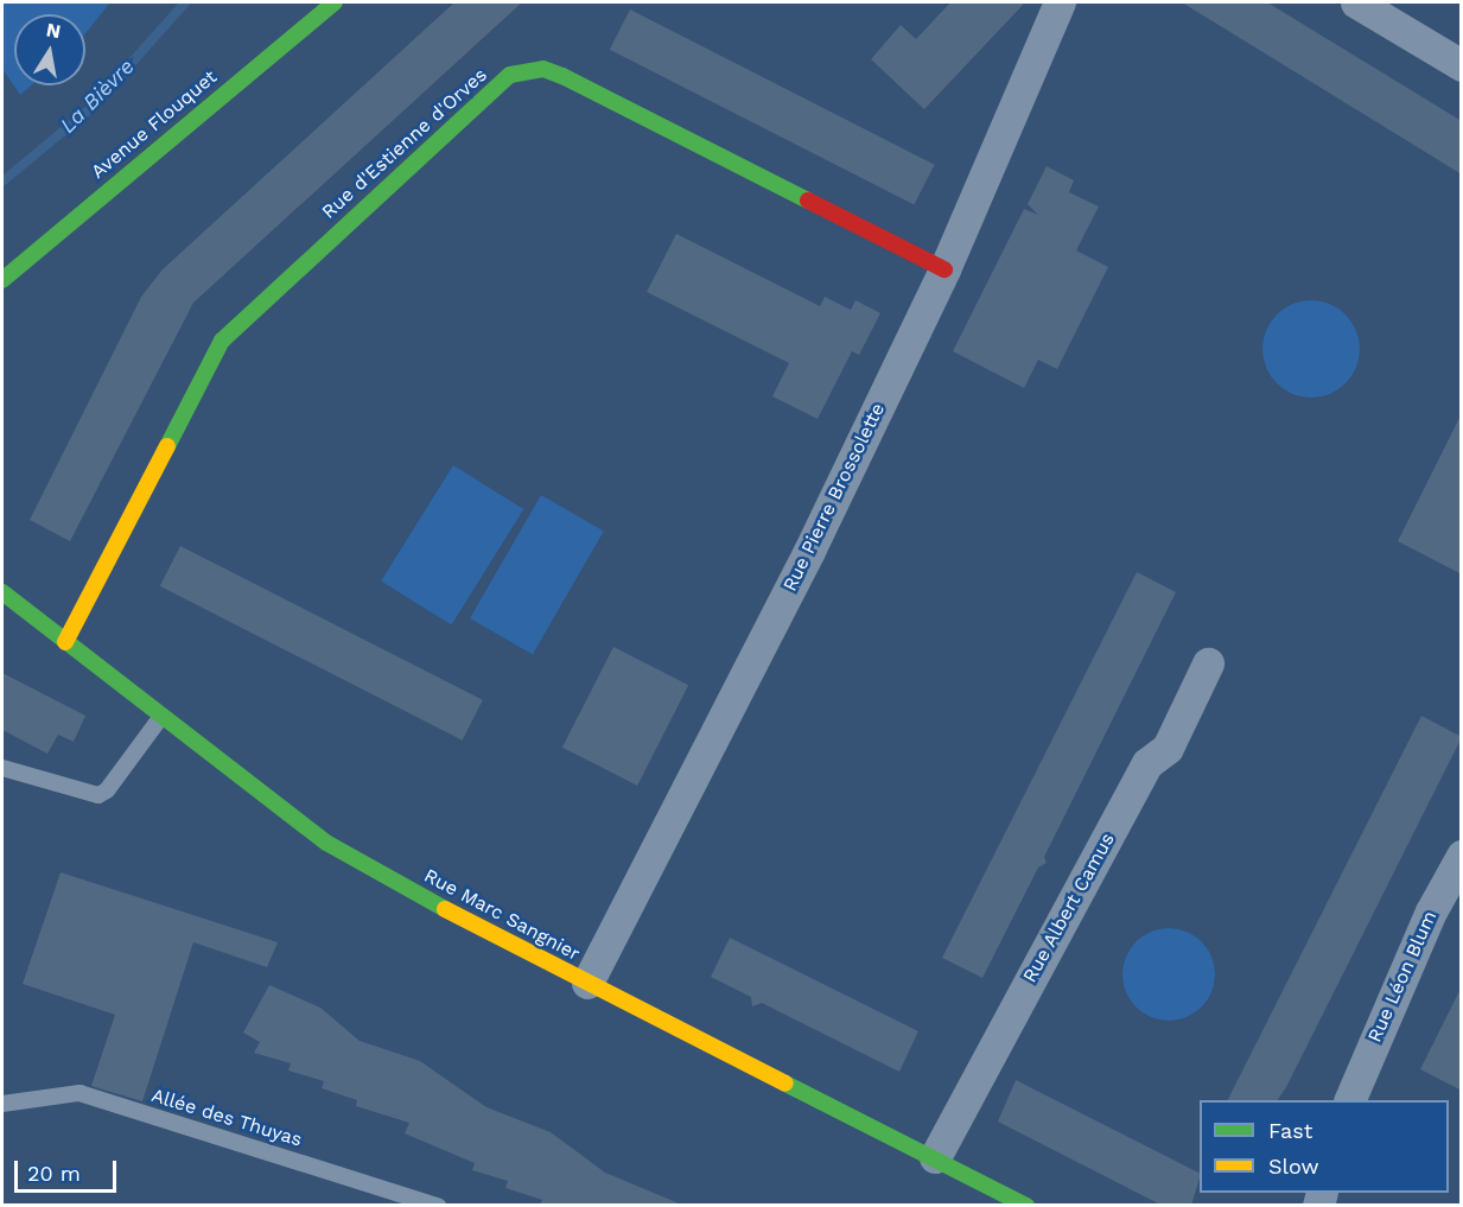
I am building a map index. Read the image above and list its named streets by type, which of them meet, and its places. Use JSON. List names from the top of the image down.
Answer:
{
  "streets": {
    "street": [
      "Avenue Flouquet",
      "Rue d'Estienne d'Orves",
      "Rue Pierre Brossolette",
      "Rue Albert Camus",
      "Rue Marc Sangnier",
      "Rue Léon Blum"
    ],
    "lane": ["Allée des Thuyas"]
  },
  "crossings": [
    ["Rue d'Estienne d'Orves", "Rue Pierre Brossolette"],
    ["Rue d'Estienne d'Orves", "Rue Marc Sangnier"],
    ["Rue Pierre Brossolette", "Rue Marc Sangnier"],
    ["Rue Albert Camus", "Rue Marc Sangnier"]
  ],
  "water": ["La Bièvre"],
  "legend": ["Fast", "Slow"],
  "scale_bar": "20 m",
  "north": "top"
}
